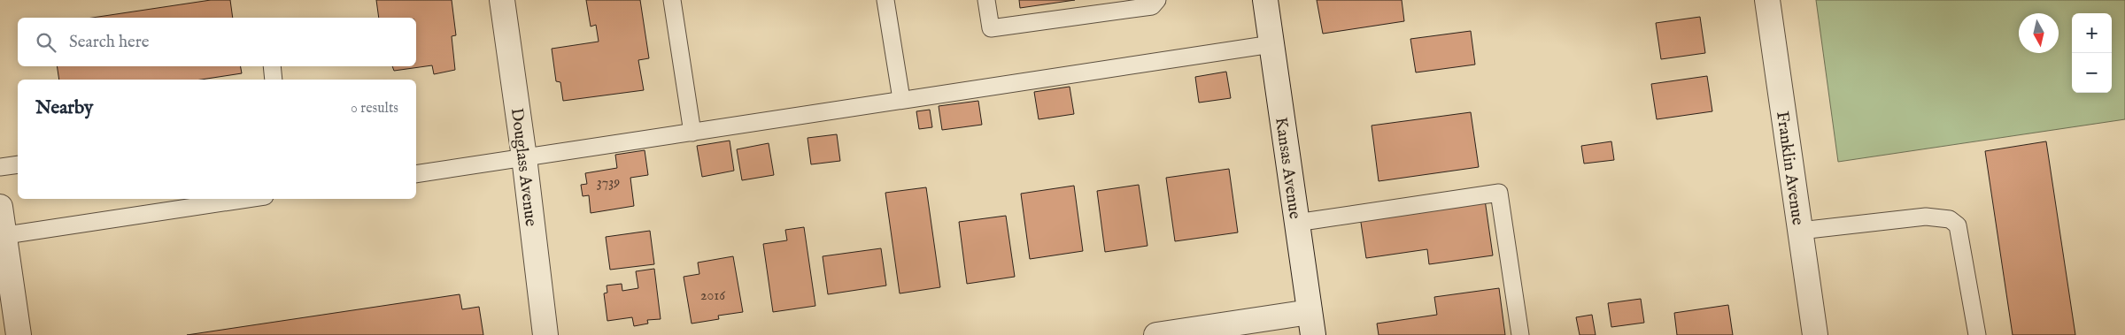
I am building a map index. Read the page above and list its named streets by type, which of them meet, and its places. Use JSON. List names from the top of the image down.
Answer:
{
  "streets": {
    "street": ["Douglass Avenue", "Kansas Avenue", "Franklin Avenue"]
  },
  "house_numbers": ["3739", "2016"],
  "north": "bottom",
  "page": {
    "map_buttons": ["+", "−"],
    "search": "Search here",
    "heading": ["Nearby", "0 results"]
  }
}
